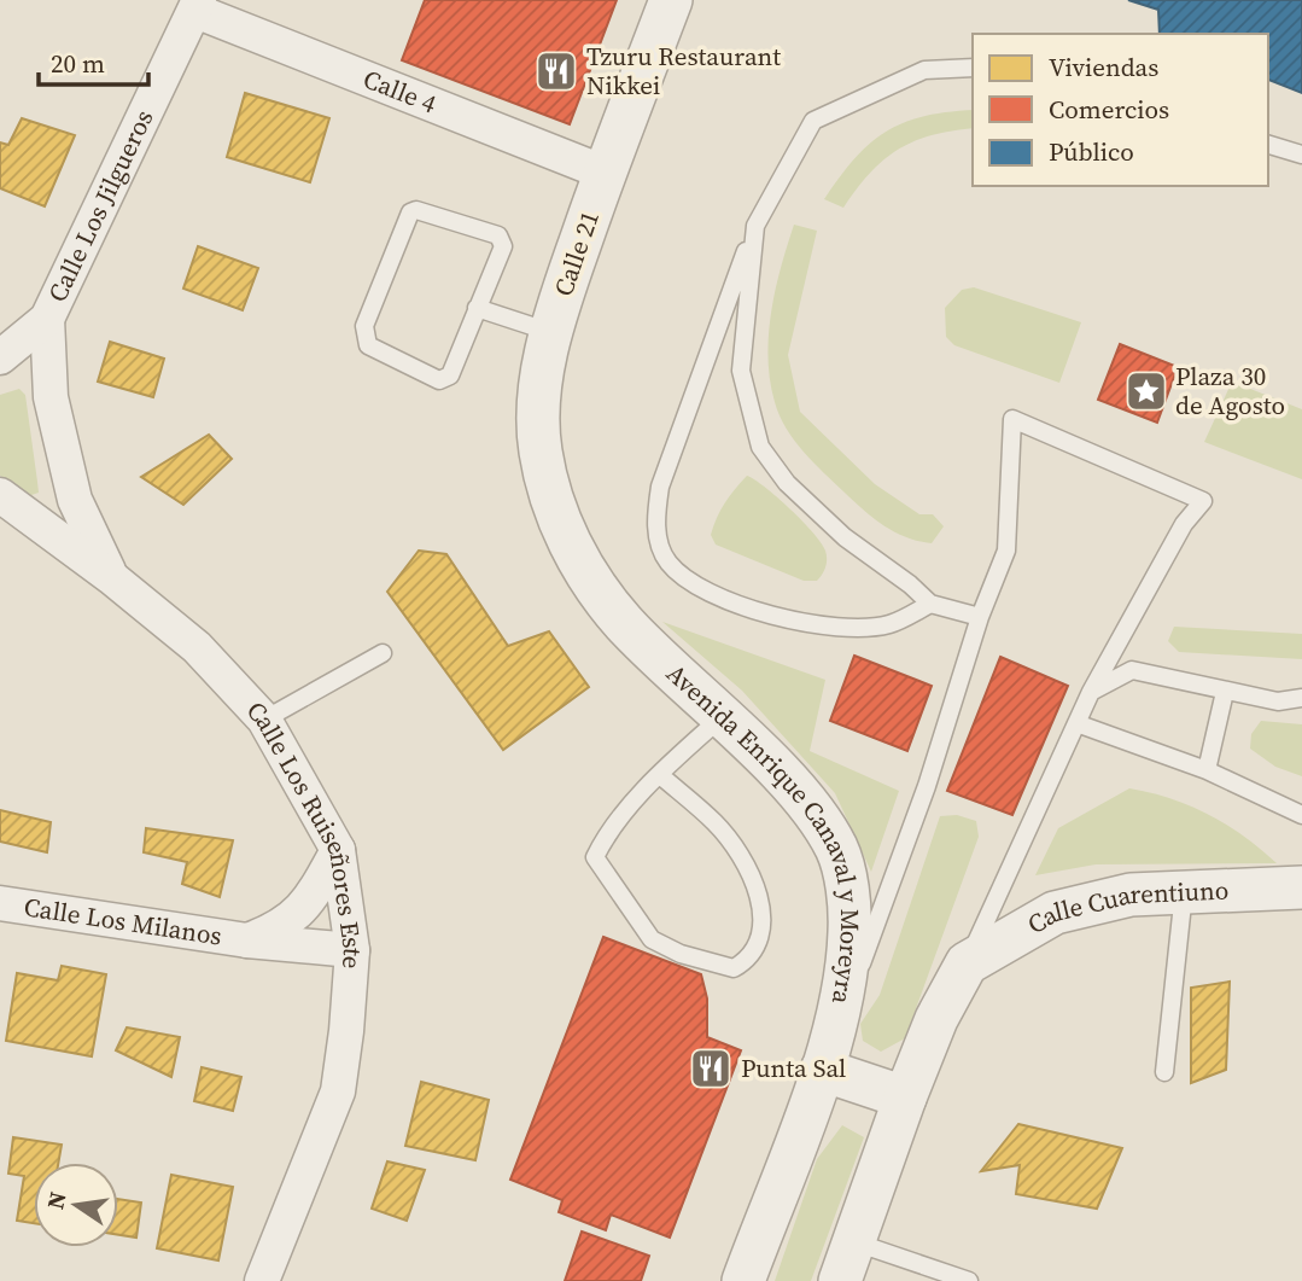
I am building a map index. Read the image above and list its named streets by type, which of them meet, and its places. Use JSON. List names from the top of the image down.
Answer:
{
  "streets": {
    "street": [
      "Calle 4",
      "Calle Los Jilgueros",
      "Calle 21",
      "Calle Los Ruiseñores Este",
      "Avenida Enrique Canaval y Moreyra",
      "Calle Cuarentiuno",
      "Calle Los Milanos"
    ]
  },
  "crossings": [
    ["Calle 4", "Calle Los Jilgueros"],
    ["Calle 4", "Calle 21"],
    ["Calle Los Jilgueros", "Calle Los Ruiseñores Este"],
    ["Calle 21", "Avenida Enrique Canaval y Moreyra"],
    ["Calle Los Ruiseñores Este", "Calle Los Milanos"]
  ],
  "places": {
    "restaurant": ["Tzuru Restaurant Nikkei", "Punta Sal"],
    "place": ["Plaza 30 de Agosto"]
  },
  "legend": ["Viviendas", "Comercios", "Público"],
  "scale_bar": "20 m",
  "north": "left"
}
